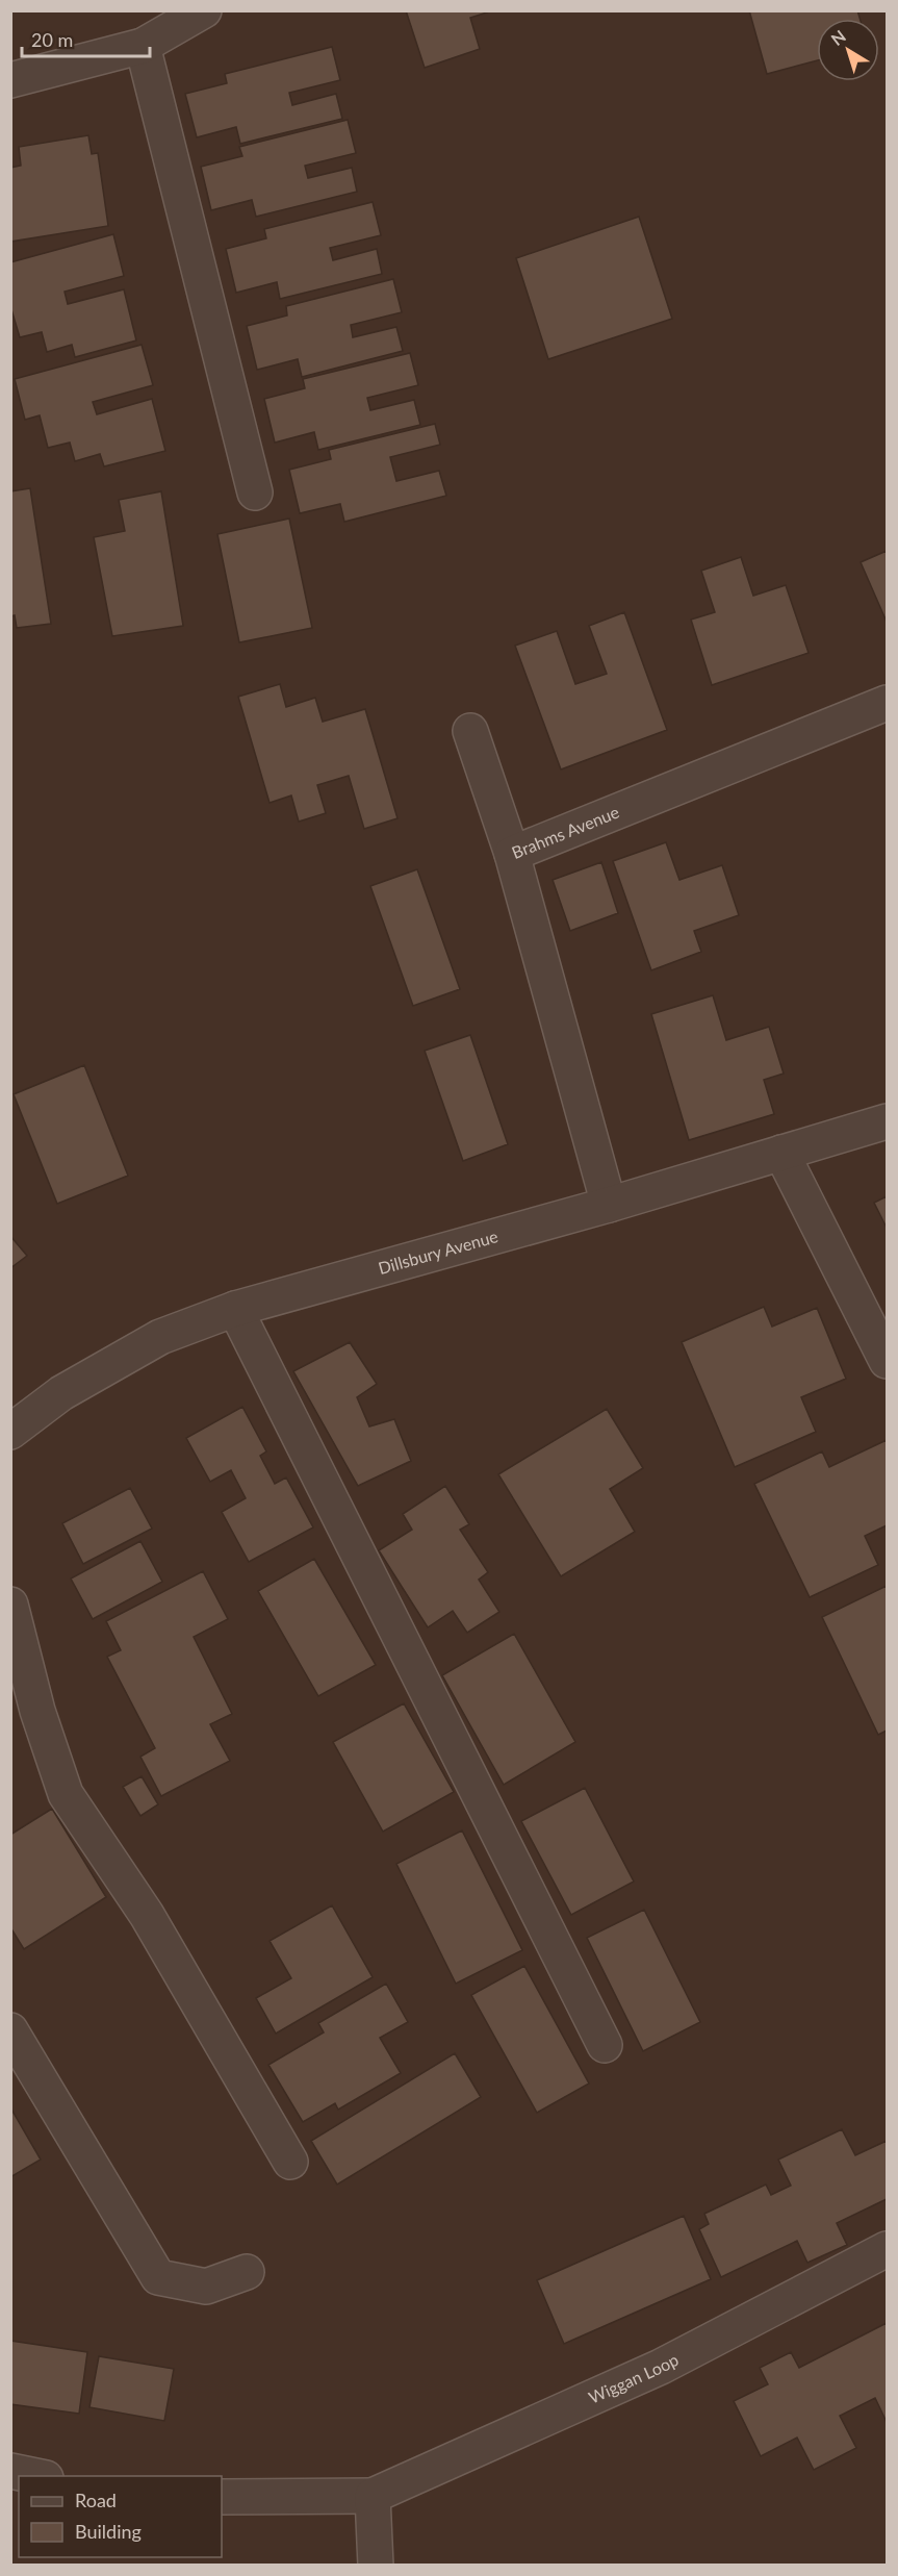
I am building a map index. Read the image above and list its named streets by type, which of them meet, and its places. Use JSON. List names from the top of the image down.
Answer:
{
  "streets": {
    "street": ["Brahms Avenue", "Dillsbury Avenue", "Wiggan Loop"]
  },
  "crossings": [
    ["Brahms Avenue", "Dillsbury Avenue"]
  ],
  "legend": ["Road", "Building"],
  "scale_bar": "20 m",
  "north": "top left"
}
